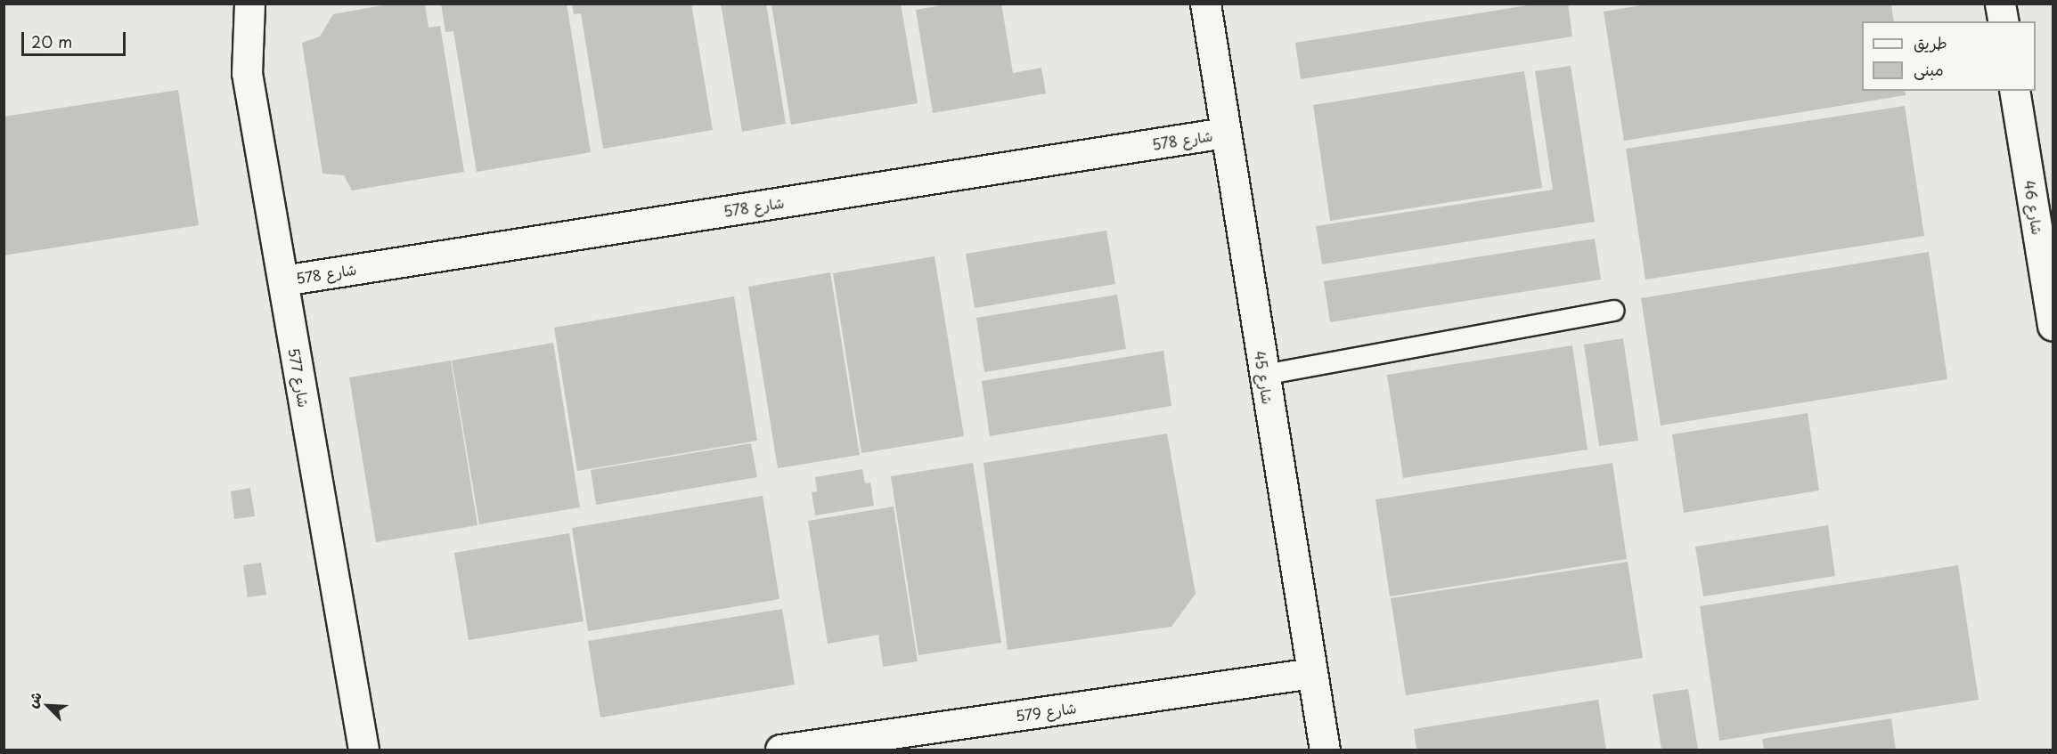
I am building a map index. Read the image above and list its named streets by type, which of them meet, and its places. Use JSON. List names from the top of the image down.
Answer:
{
  "streets": {
    "street": [
      "شارع 578",
      "شارع 46",
      "شارع 577",
      "شارع 45",
      "شارع 579"
    ]
  },
  "crossings": [
    ["شارع 578", "شارع 577"],
    ["شارع 578", "شارع 45"],
    ["شارع 45", "شارع 579"]
  ],
  "legend": ["طريق", "مبنى"],
  "scale_bar": "20 m",
  "north": "top left"
}
